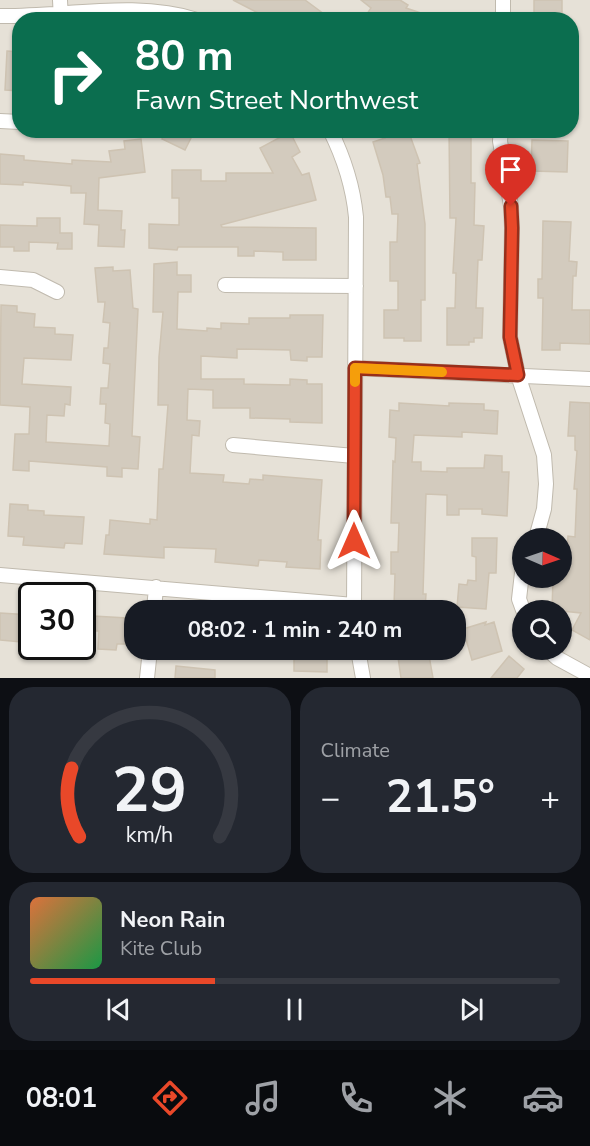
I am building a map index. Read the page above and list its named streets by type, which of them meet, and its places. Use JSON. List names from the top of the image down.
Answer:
{
  "north": "right",
  "page": {
    "turn": ["80 m", "Fawn Street Northwest"],
    "limit": "30",
    "trip": "08:02 · 1 min · 240 m",
    "tile": "Climate",
    "heat": ["−", "21.5°", "+"],
    "song": ["Neon Rain", "Kite Club"],
    "tabs": "08:01",
    "gauge": ["29", "km/h"]
  }
}
